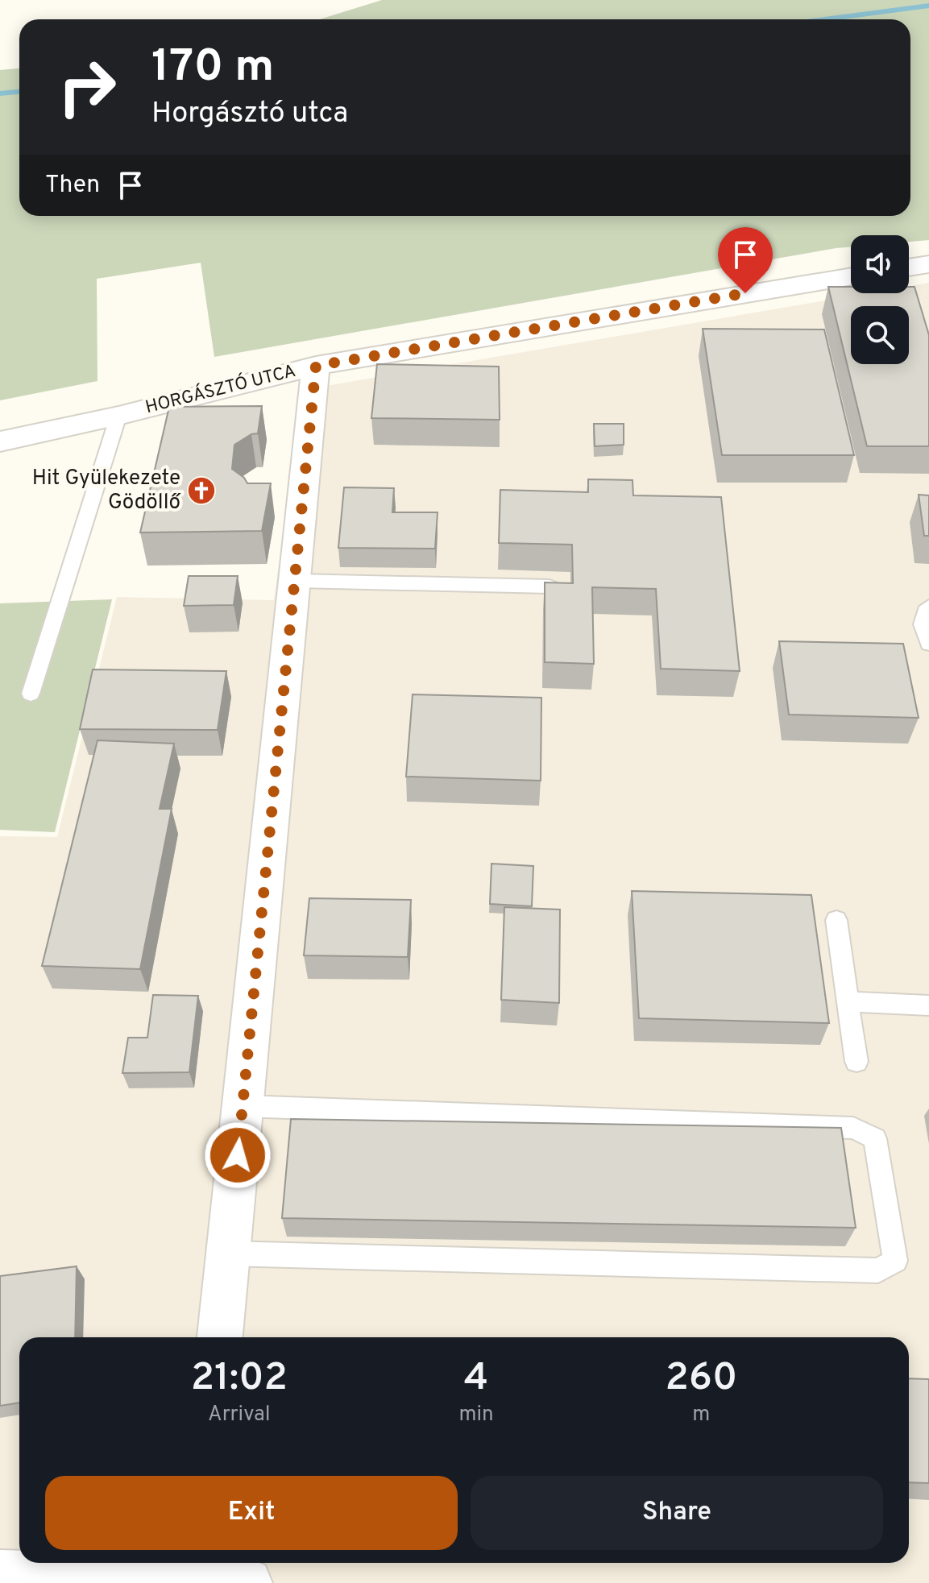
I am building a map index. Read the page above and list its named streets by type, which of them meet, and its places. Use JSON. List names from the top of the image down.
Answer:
{
  "streets": {
    "street": ["HORGÁSZTÓ UTCA"]
  },
  "places": {
    "church": ["Hit Gyülekezete Gödöllő"]
  },
  "page": {
    "turn": ["170 m", "Horgásztó utca"],
    "then": "Then",
    "eta": [
      "21:02",
      "Arrival",
      "4",
      "min",
      "260",
      "m"
    ],
    "buttons": ["Exit", "Share"]
  }
}
